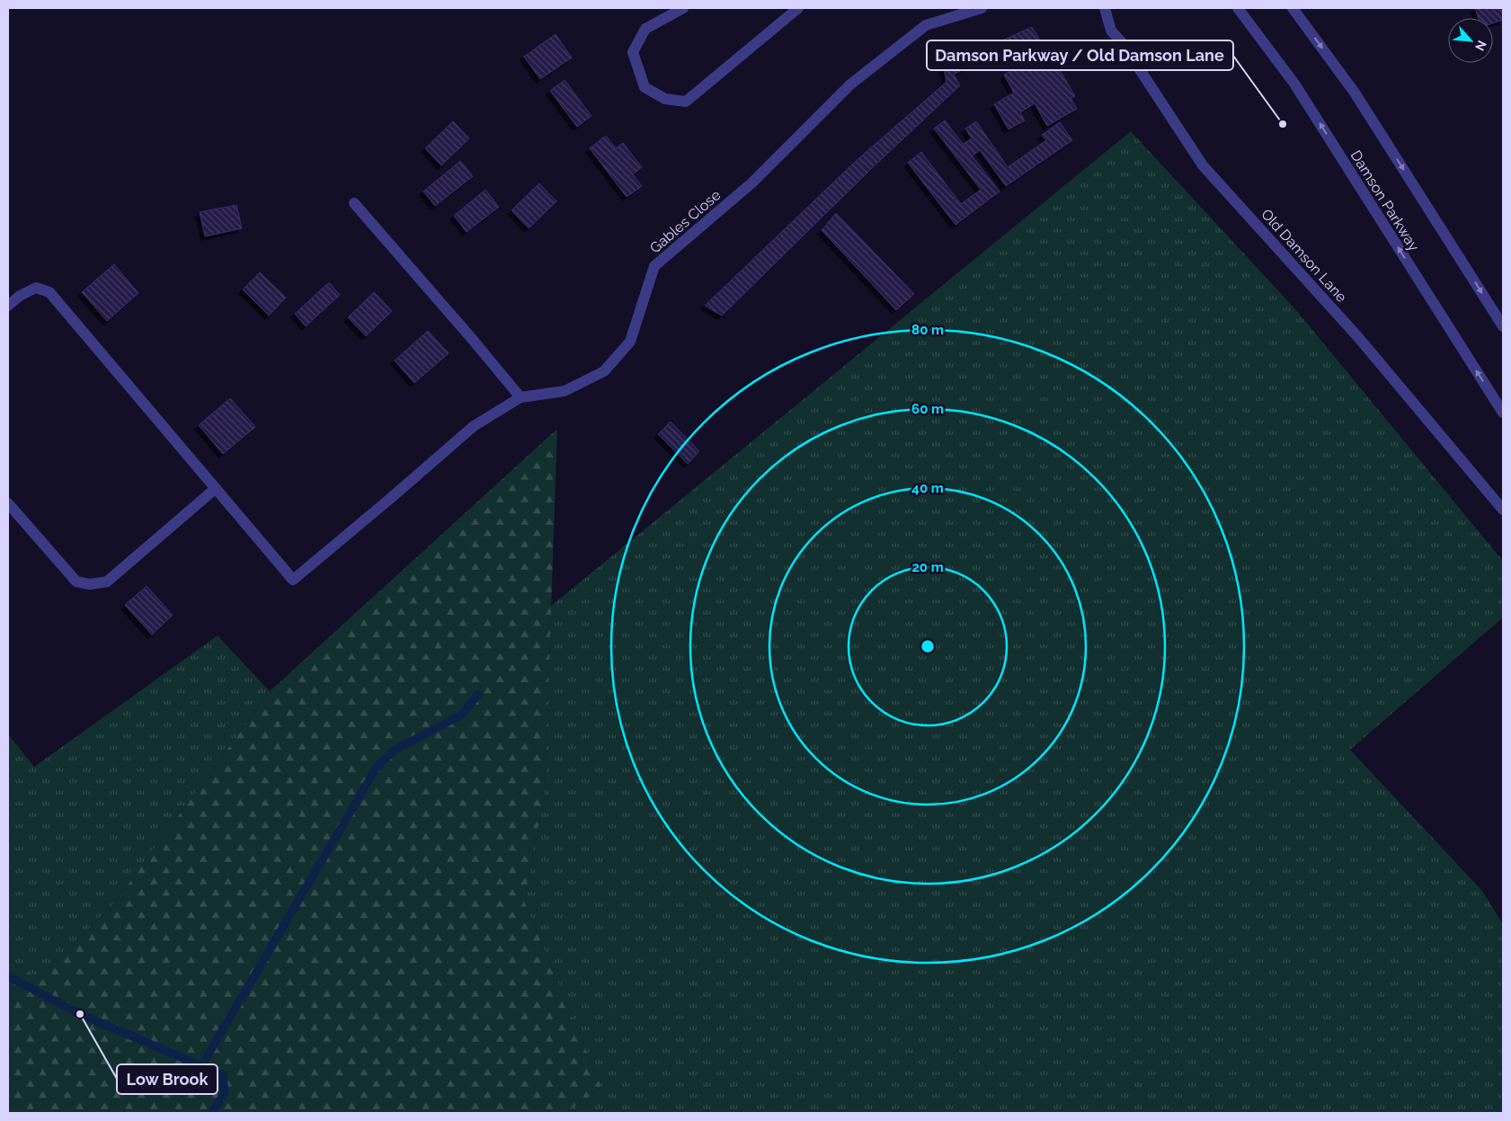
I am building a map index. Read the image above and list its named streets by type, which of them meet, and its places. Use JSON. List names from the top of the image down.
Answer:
{
  "streets": {
    "street": ["Damson Parkway", "Gables Close", "Old Damson Lane"]
  },
  "places": ["Damson Parkway / Old Damson Lane", "Low Brook"],
  "north": "bottom right",
  "rings": [
    "80 m",
    "60 m",
    "40 m",
    "20 m"
  ]
}
